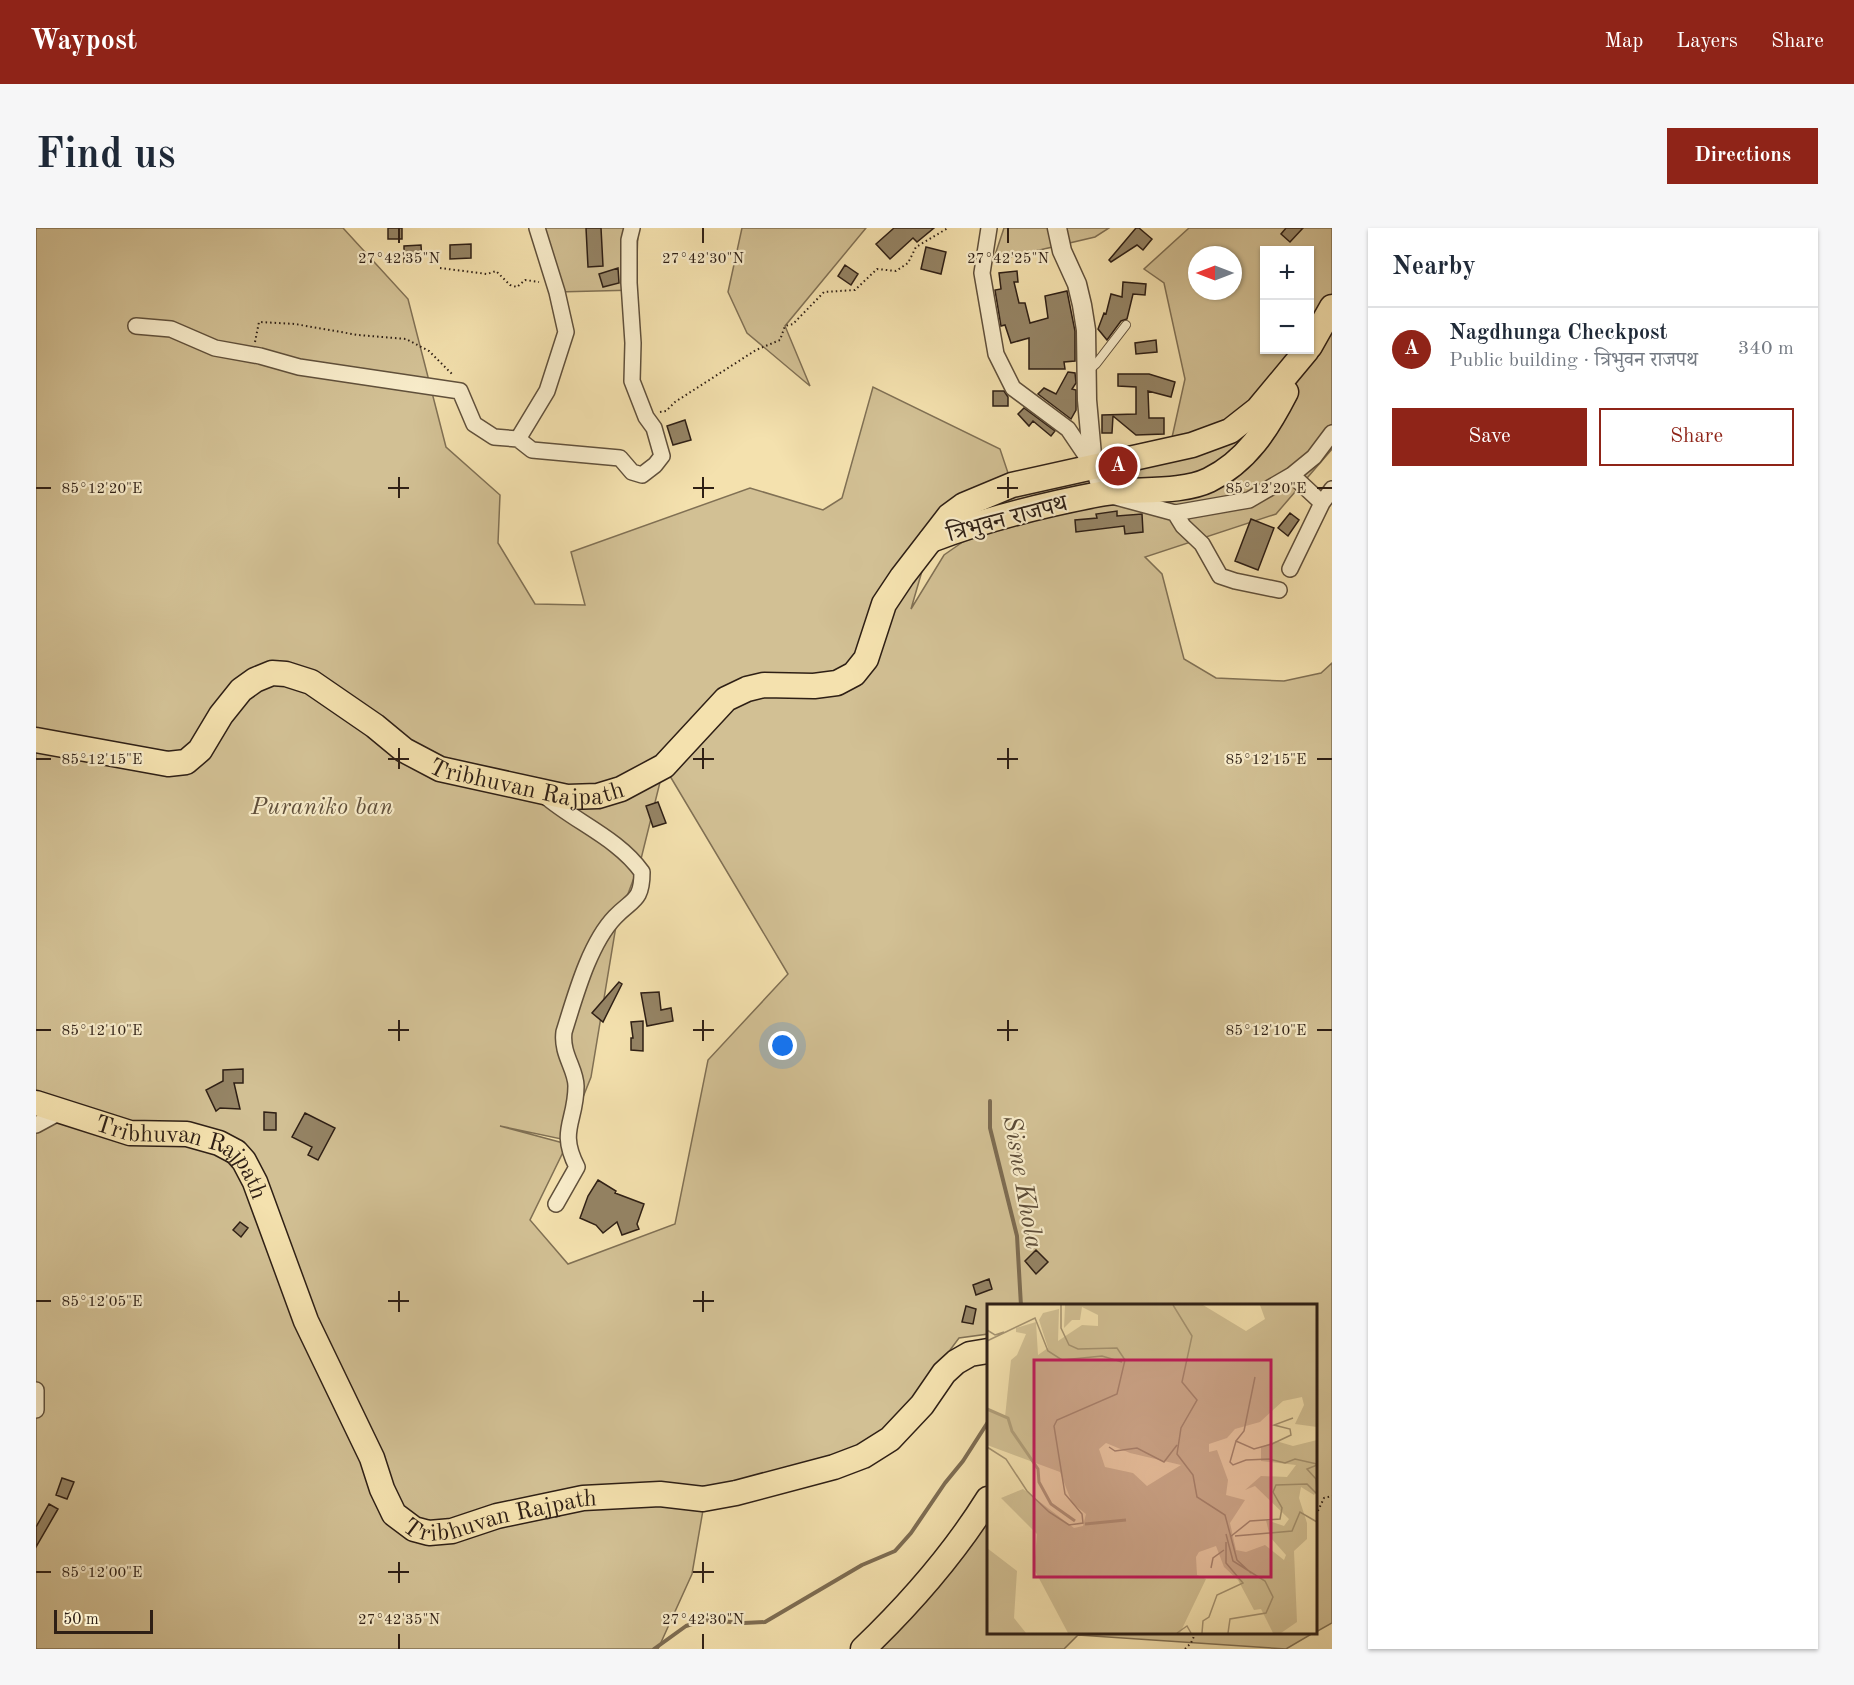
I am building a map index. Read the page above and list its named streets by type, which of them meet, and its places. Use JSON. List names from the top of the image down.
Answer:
{
  "streets": {
    "highway": ["त्रिभुवन राजपथ", "Tribhuvan Rajpath"]
  },
  "crossings": [
    ["त्रिभुवन राजपथ", "Tribhuvan Rajpath"]
  ],
  "water": ["Sisne Khola"],
  "parks": ["Puraniko ban"],
  "scale_bar": "50 m",
  "north": "left",
  "page": {
    "header": "Waypost",
    "nav": ["Map", "Layers", "Share"],
    "buttons": [
      "Directions",
      ["Save", "Share"]
    ],
    "title": "Find us",
    "heading": "Nearby",
    "map_buttons": ["+", "−"],
    "list": [
      {
        "mark": "A",
        "name": "Nagdhunga Checkpost",
        "note": "Public building · त्रिभुवन राजपथ",
        "value": "340 m"
      }
    ],
    "pins": "A",
    "scale": "50 m"
  },
  "coordinates": [
    "27°42'35\"N",
    "27°42'30\"N",
    "27°42'25\"N",
    "85°12'20\"E",
    "85°12'15\"E",
    "85°12'10\"E",
    "85°12'05\"E",
    "85°12'00\"E"
  ]
}
